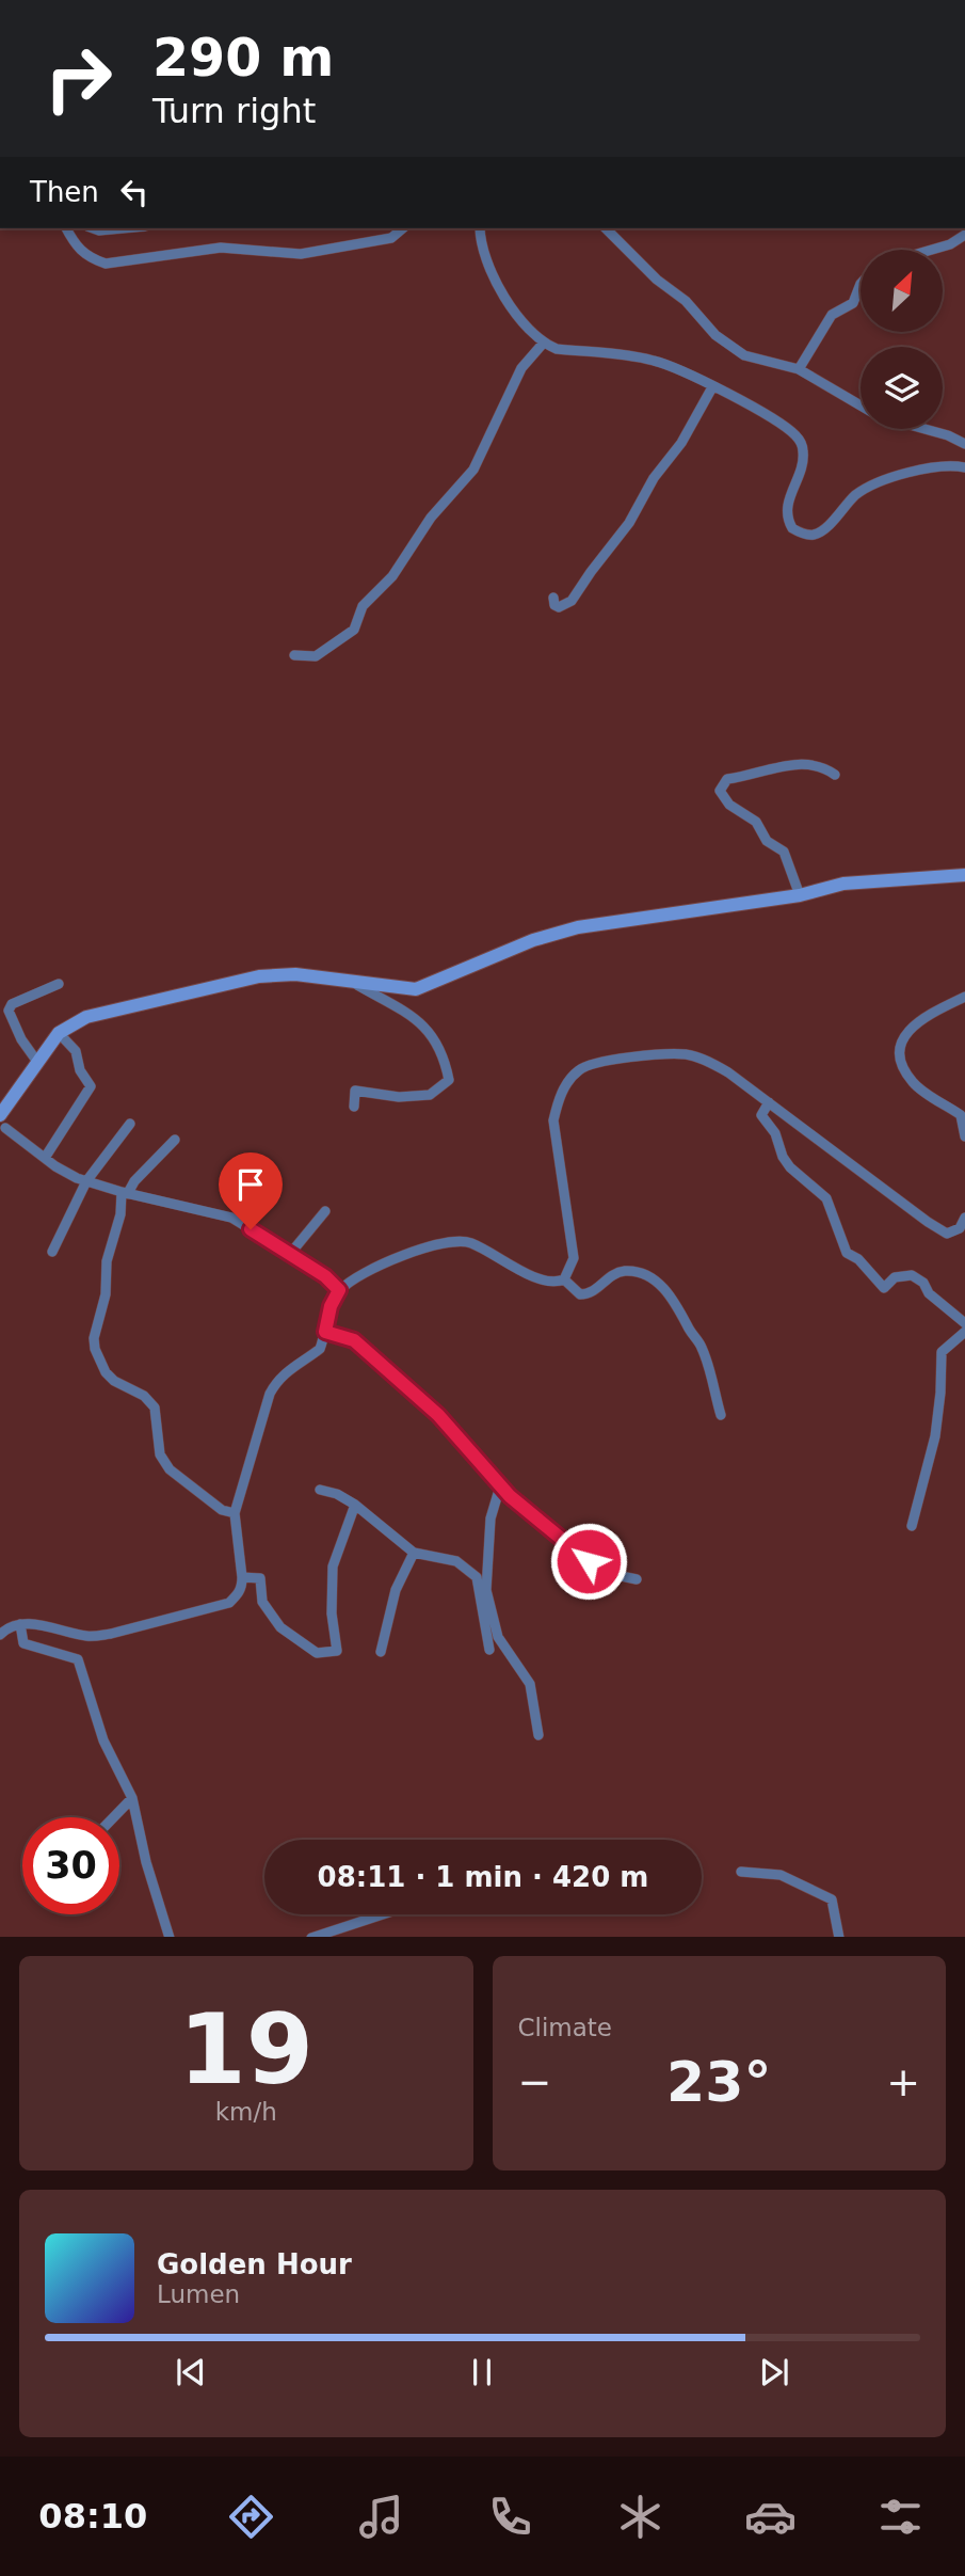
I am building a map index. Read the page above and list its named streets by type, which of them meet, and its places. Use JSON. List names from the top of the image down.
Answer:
{
  "north": "top right",
  "page": {
    "turn": ["290 m", "Turn right"],
    "then": "Then",
    "limit": "30",
    "trip": "08:11 · 1 min · 420 m",
    "tile": [
      ["19", "km/h"],
      "Climate"
    ],
    "heat": ["−", "23°", "+"],
    "song": ["Golden Hour", "Lumen"],
    "tabs": "08:10"
  }
}
